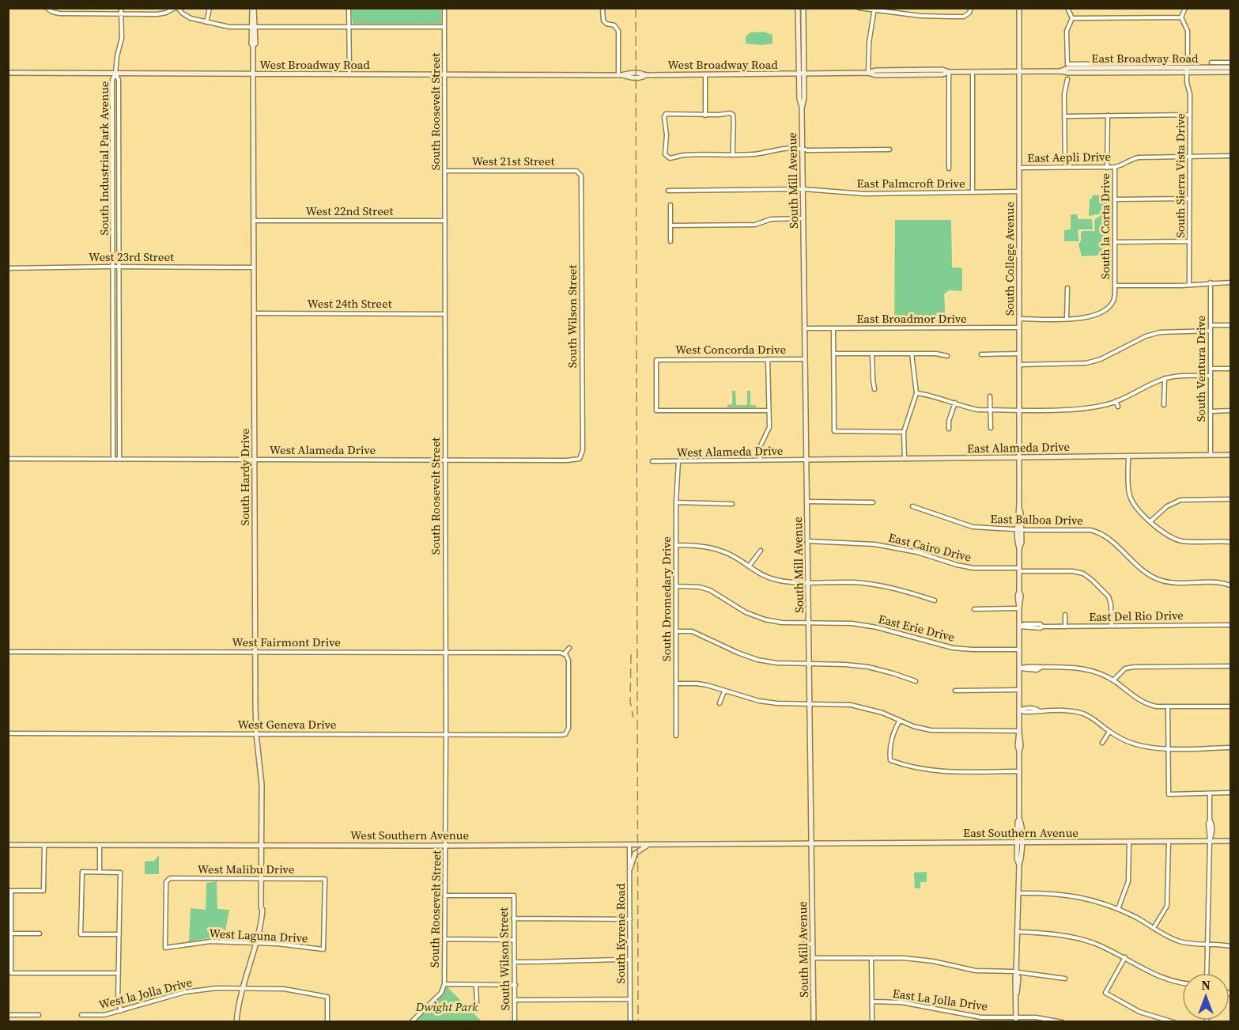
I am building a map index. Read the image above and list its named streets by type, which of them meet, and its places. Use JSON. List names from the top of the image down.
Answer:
{
  "streets": {
    "main road": [
      "East Broadway Road",
      "West Broadway Road",
      "South Mill Avenue",
      "South College Avenue",
      "East Alameda Drive",
      "South Hardy Drive",
      "East Southern Avenue",
      "West Southern Avenue"
    ],
    "street": [
      "South Roosevelt Street",
      "East Aepli Drive",
      "South Industrial Park Avenue",
      "West 21st Street",
      "South Sierra Vista Drive",
      "East Palmcroft Drive",
      "West 22nd Street",
      "South la Corta Drive",
      "West 23rd Street",
      "West 24th Street",
      "South Wilson Street",
      "East Broadmor Drive",
      "West Concorda Drive",
      "South Ventura Drive",
      "West Alameda Drive",
      "East Balboa Drive",
      "East Cairo Drive",
      "South Dromedary Drive",
      "East Del Rio Drive",
      "East Erie Drive",
      "West Fairmont Drive",
      "West Geneva Drive",
      "West Malibu Drive",
      "South Kyrene Road",
      "West Laguna Drive",
      "West la Jolla Drive",
      "East La Jolla Drive"
    ]
  },
  "crossings": [
    ["East Broadway Road", "West Broadway Road"],
    ["East Broadway Road", "South Sierra Vista Drive"],
    ["East Broadway Road", "South Mill Avenue"],
    ["East Broadway Road", "South College Avenue"],
    ["West Broadway Road", "South Roosevelt Street"],
    ["West Broadway Road", "South Industrial Park Avenue"],
    ["West Broadway Road", "South Mill Avenue"],
    ["West Broadway Road", "South Hardy Drive"],
    ["South Roosevelt Street", "West 21st Street"],
    ["South Roosevelt Street", "West 22nd Street"],
    ["South Roosevelt Street", "West 24th Street"],
    ["South Roosevelt Street", "South Wilson Street"],
    ["South Roosevelt Street", "West Alameda Drive"],
    ["South Roosevelt Street", "West Fairmont Drive"],
    ["South Roosevelt Street", "West Geneva Drive"],
    ["South Roosevelt Street", "West Southern Avenue"],
    ["East Aepli Drive", "South Sierra Vista Drive"],
    ["East Aepli Drive", "South la Corta Drive"],
    ["East Aepli Drive", "South College Avenue"],
    ["South Industrial Park Avenue", "West 23rd Street"],
    ["South Industrial Park Avenue", "West Alameda Drive"],
    ["West 21st Street", "South Wilson Street"],
    ["South Mill Avenue", "East Palmcroft Drive"],
    ["South Mill Avenue", "East Broadmor Drive"],
    ["South Mill Avenue", "West Concorda Drive"],
    ["South Mill Avenue", "East Alameda Drive"],
    ["South Mill Avenue", "West Alameda Drive"],
    ["South Mill Avenue", "East Cairo Drive"],
    ["South Mill Avenue", "East Erie Drive"],
    ["South Mill Avenue", "East Southern Avenue"],
    ["South Mill Avenue", "West Southern Avenue"],
    ["East Palmcroft Drive", "South College Avenue"],
    ["West 22nd Street", "South Hardy Drive"],
    ["West 23rd Street", "South Hardy Drive"],
    ["South College Avenue", "East Broadmor Drive"],
    ["South College Avenue", "East Alameda Drive"],
    ["South College Avenue", "East Balboa Drive"],
    ["South College Avenue", "East Cairo Drive"],
    ["South College Avenue", "East Del Rio Drive"],
    ["South College Avenue", "East Erie Drive"],
    ["South College Avenue", "East Southern Avenue"],
    ["South College Avenue", "East La Jolla Drive"],
    ["West 24th Street", "South Hardy Drive"],
    ["South Wilson Street", "West Alameda Drive"],
    ["South Ventura Drive", "East Alameda Drive"],
    ["East Alameda Drive", "West Alameda Drive"],
    ["West Alameda Drive", "South Hardy Drive"],
    ["West Alameda Drive", "South Dromedary Drive"],
    ["South Hardy Drive", "West Fairmont Drive"],
    ["South Hardy Drive", "West Geneva Drive"],
    ["South Hardy Drive", "West Southern Avenue"],
    ["South Hardy Drive", "West Malibu Drive"],
    ["South Hardy Drive", "West Laguna Drive"],
    ["South Hardy Drive", "West la Jolla Drive"],
    ["East Cairo Drive", "East Del Rio Drive"],
    ["South Dromedary Drive", "East Erie Drive"],
    ["West Fairmont Drive", "West Geneva Drive"],
    ["East Southern Avenue", "West Southern Avenue"],
    ["West Southern Avenue", "South Kyrene Road"],
    ["West Malibu Drive", "West Laguna Drive"]
  ],
  "parks": ["Dwight Park"],
  "north": "top"
}
